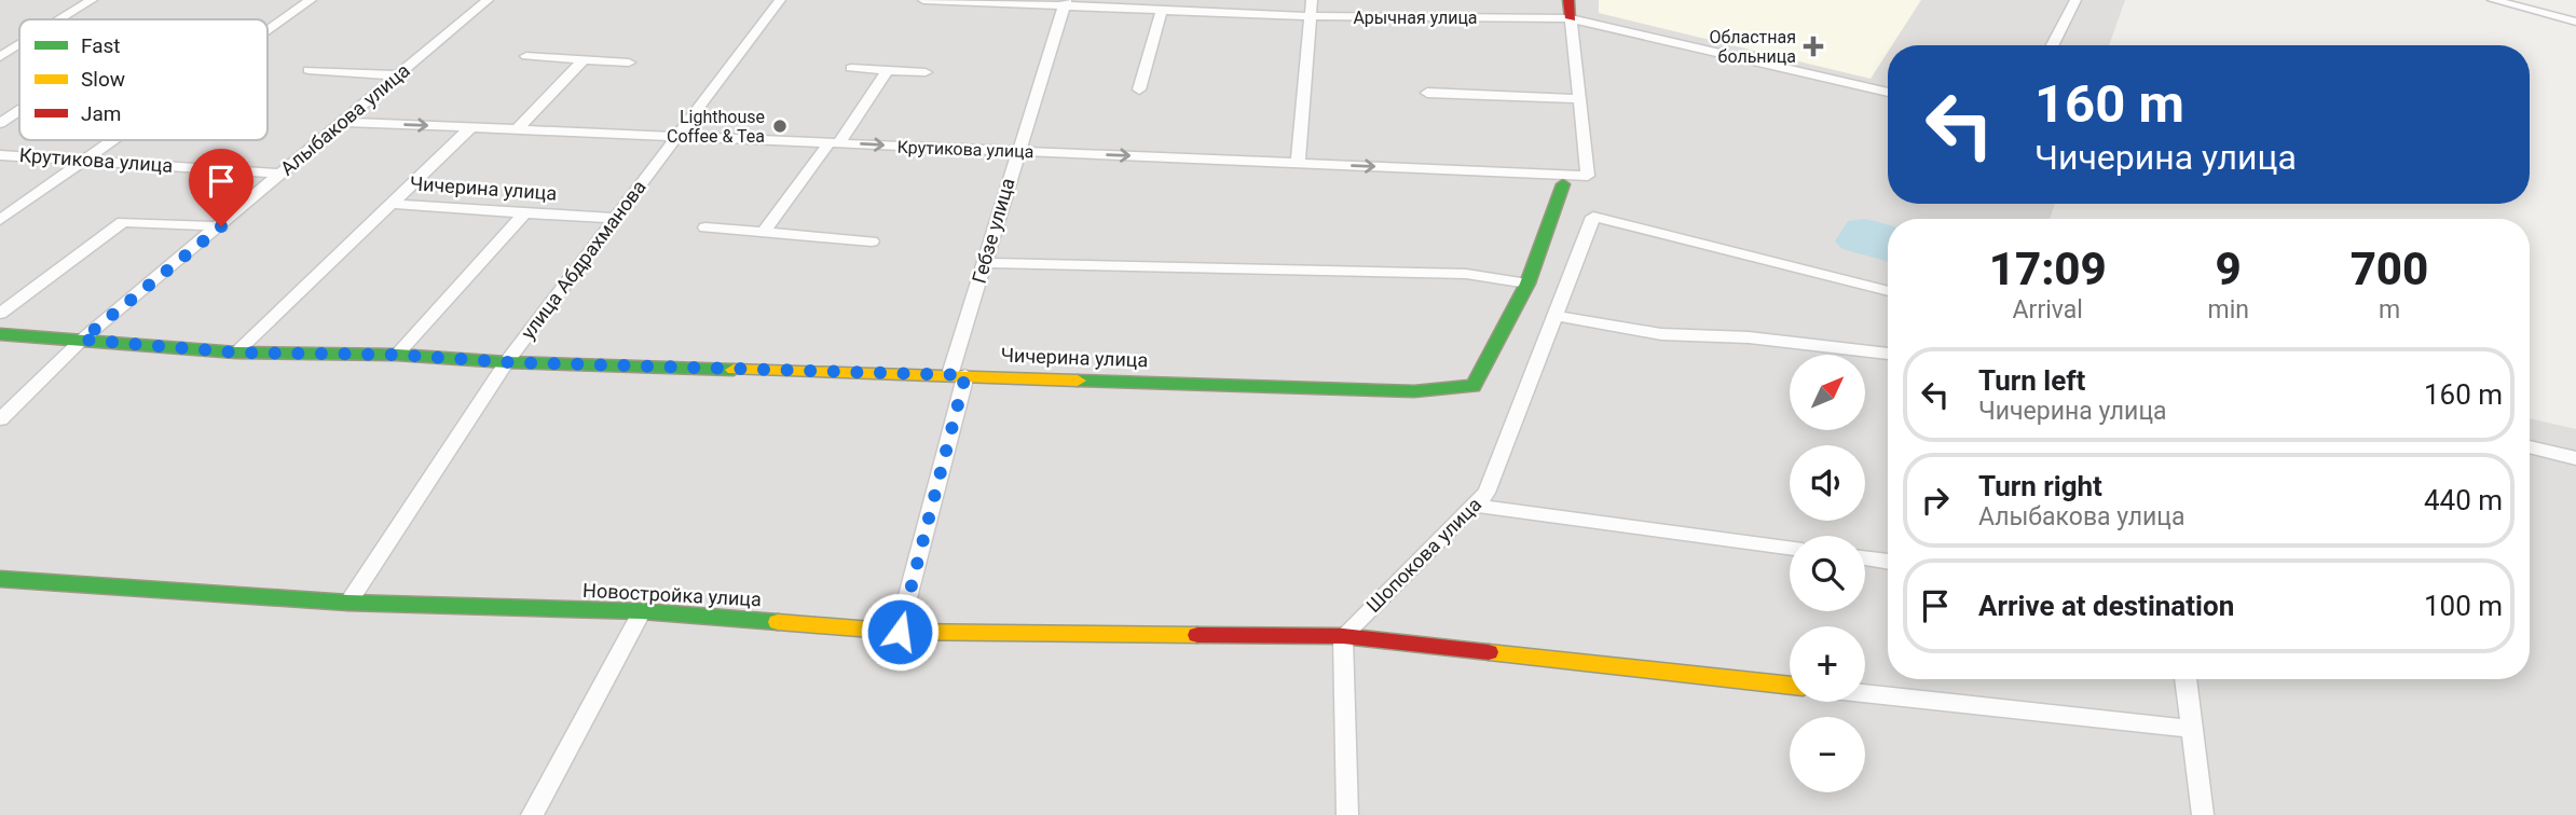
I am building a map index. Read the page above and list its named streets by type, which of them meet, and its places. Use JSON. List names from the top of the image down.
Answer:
{
  "streets": {
    "street": [
      "Арычная улица",
      "Алыбакова улица",
      "Крутикова улица",
      "Чичерина улица",
      "Гебзе улица",
      "улица Абдрахманова",
      "Шопокова улица",
      "Новостройка улица"
    ]
  },
  "crossings": [
    ["Арычная улица", "Гебзе улица"],
    ["Алыбакова улица", "Крутикова улица"],
    ["Алыбакова улица", "Чичерина улица"],
    ["Крутикова улица", "Гебзе улица"],
    ["Крутикова улица", "улица Абдрахманова"],
    ["Чичерина улица", "Гебзе улица"],
    ["Чичерина улица", "улица Абдрахманова"],
    ["Гебзе улица", "Новостройка улица"],
    ["улица Абдрахманова", "Новостройка улица"],
    ["Шопокова улица", "Новостройка улица"]
  ],
  "places": {
    "health": ["Областная больница"],
    "other": ["Lighthouse Coffee & Tea"]
  },
  "legend": ["Fast", "Slow", "Jam"],
  "north": "top right",
  "page": {
    "turn": ["160 m", "Чичерина улица"],
    "eta": [
      "17:09",
      "Arrival",
      "9",
      "min",
      "700",
      "m"
    ],
    "list": [
      {
        "name": "Turn left",
        "note": "Чичерина улица",
        "value": "160 m"
      },
      {
        "name": "Turn right",
        "note": "Алыбакова улица",
        "value": "440 m"
      },
      {
        "name": "Arrive at destination",
        "value": "100 m"
      }
    ],
    "map_buttons": ["+", "−"]
  }
}
